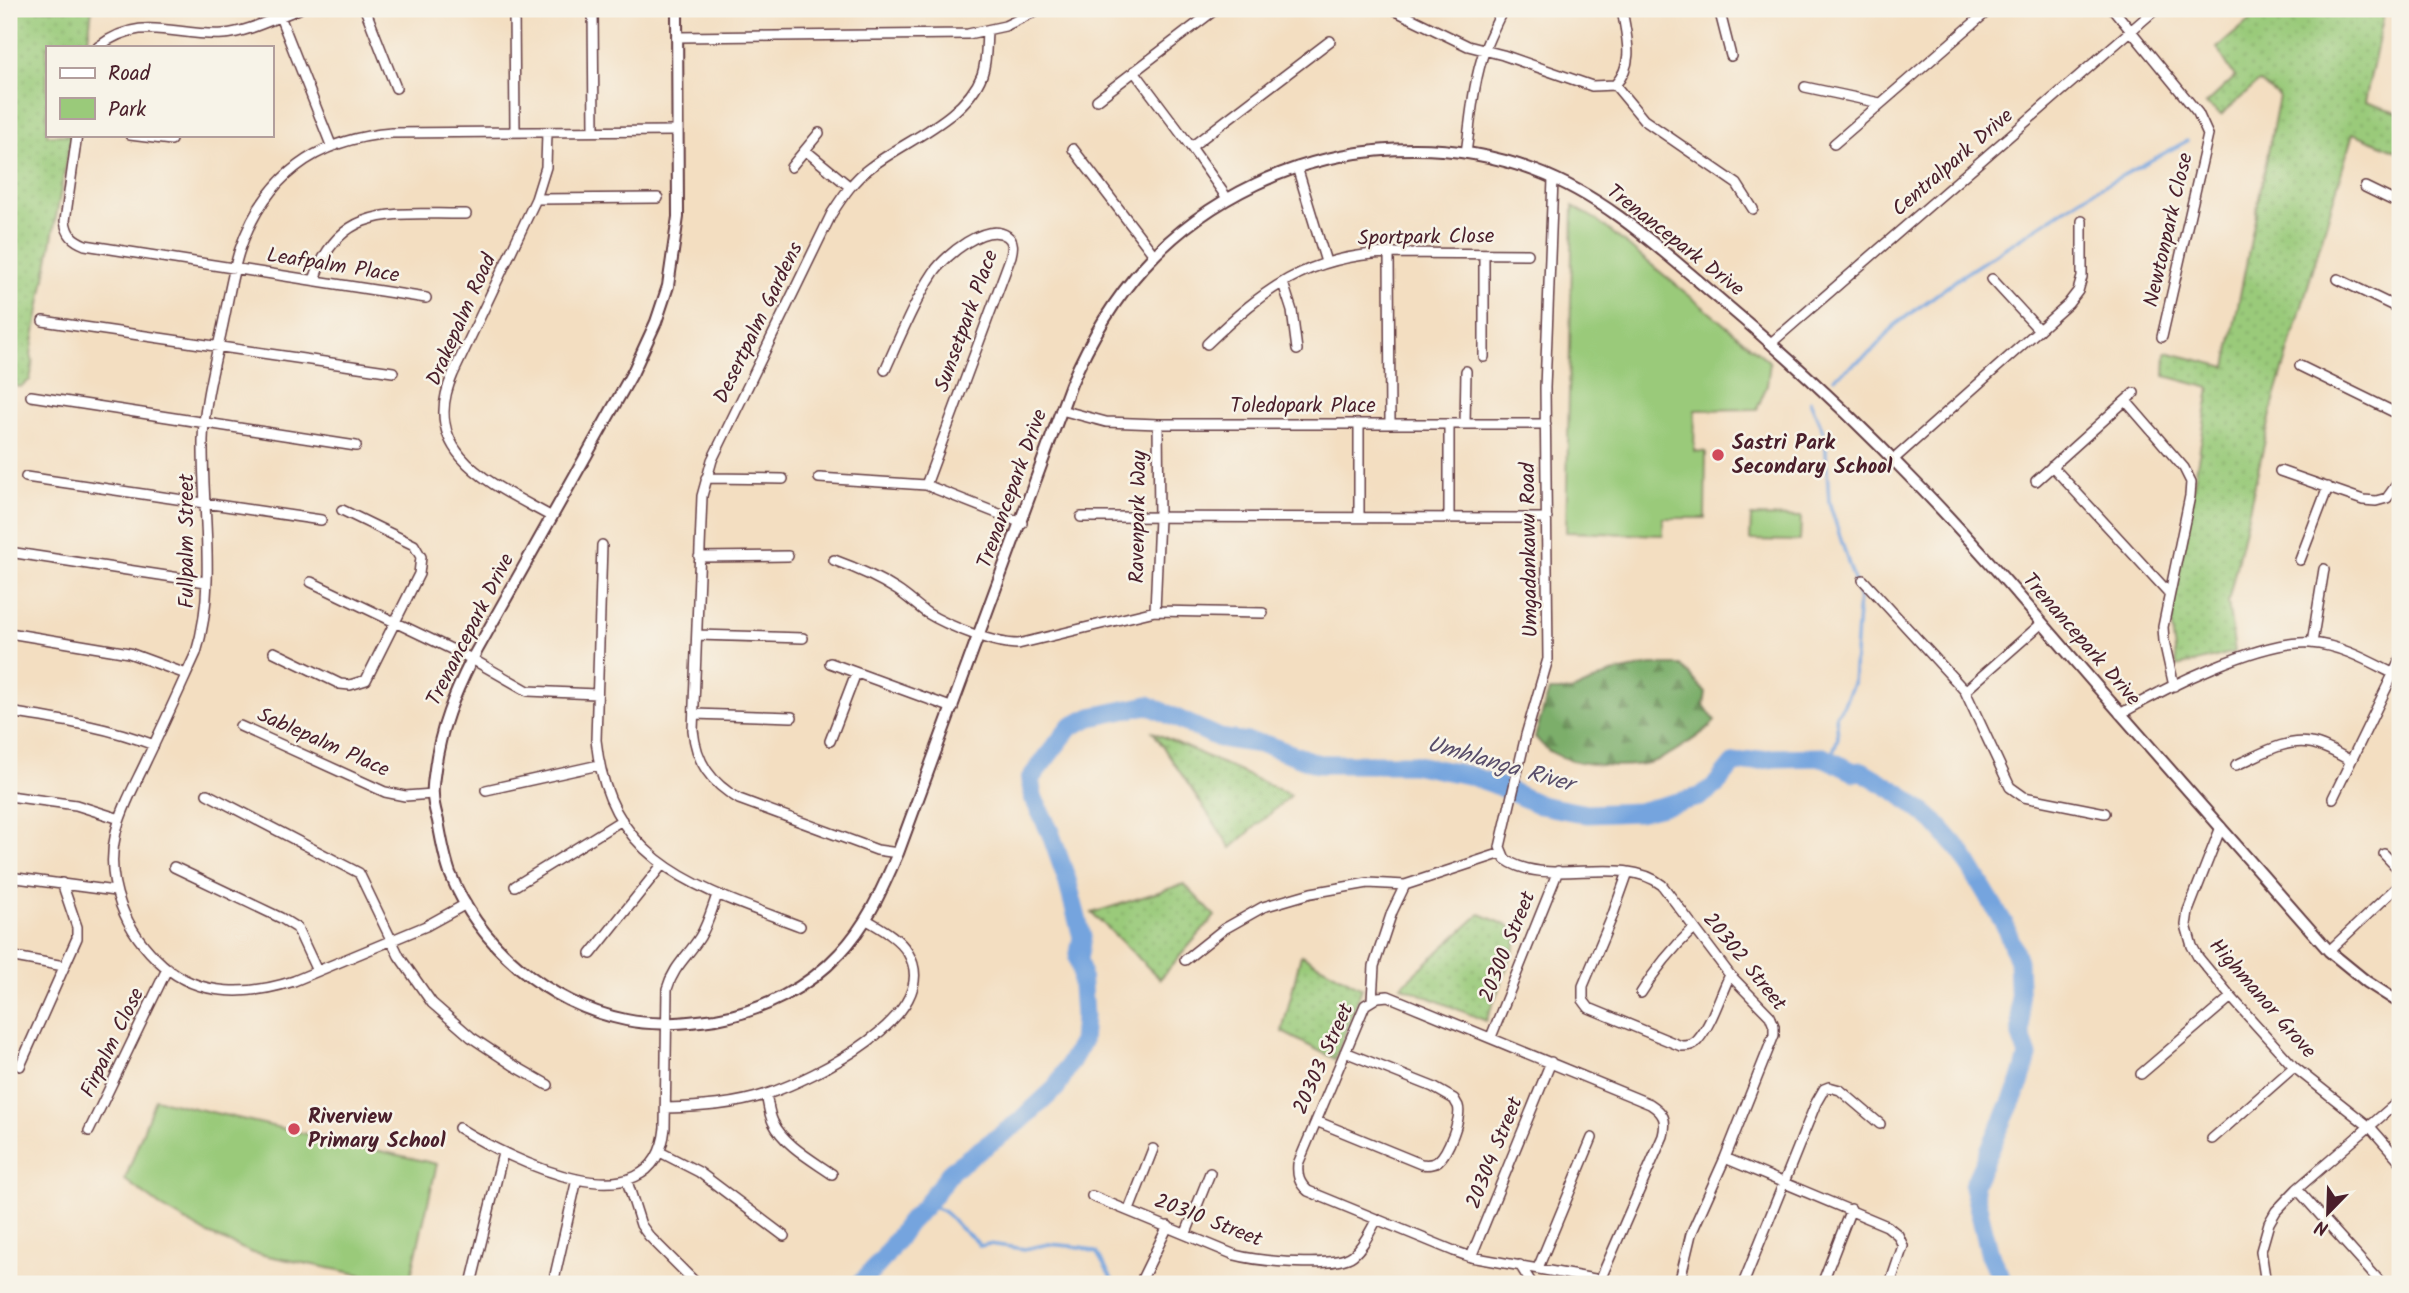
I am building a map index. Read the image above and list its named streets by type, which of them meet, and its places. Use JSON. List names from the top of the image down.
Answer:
{
  "streets": {
    "street": [
      "Centralpark Drive",
      "Newtonpark Close",
      "Sportpark Close",
      "Trenancepark Drive",
      "Leafpalm Place",
      "Drakepalm Road",
      "Sunsetpark Place",
      "Desertpalm Gardens",
      "Toledopark Place",
      "Ravenpark Way",
      "Fullpalm Street",
      "Umgadankawu Road",
      "Sablepalm Place",
      "20300 Street",
      "20302 Street",
      "Highmanor Grove",
      "Firpalm Close",
      "20303 Street",
      "20304 Street",
      "20310 Street"
    ]
  },
  "crossings": [
    ["Centralpark Drive", "Newtonpark Close"],
    ["Centralpark Drive", "Trenancepark Drive"],
    ["Trenancepark Drive", "Drakepalm Road"],
    ["Trenancepark Drive", "Desertpalm Gardens"],
    ["Trenancepark Drive", "Toledopark Place"],
    ["Trenancepark Drive", "Fullpalm Street"],
    ["Trenancepark Drive", "Umgadankawu Road"],
    ["Trenancepark Drive", "Sablepalm Place"],
    ["Trenancepark Drive", "Highmanor Grove"],
    ["Leafpalm Place", "Fullpalm Street"],
    ["Drakepalm Road", "Fullpalm Street"],
    ["Toledopark Place", "Ravenpark Way"],
    ["Toledopark Place", "Umgadankawu Road"],
    ["Fullpalm Street", "Firpalm Close"],
    ["20300 Street", "20302 Street"],
    ["20300 Street", "20303 Street"],
    ["20303 Street", "20304 Street"],
    ["20303 Street", "20310 Street"]
  ],
  "water": ["Umhlanga River"],
  "places": ["Sastri Park Secondary School", "Riverview Primary School"],
  "legend": ["Road", "Park"],
  "north": "bottom left"
}
